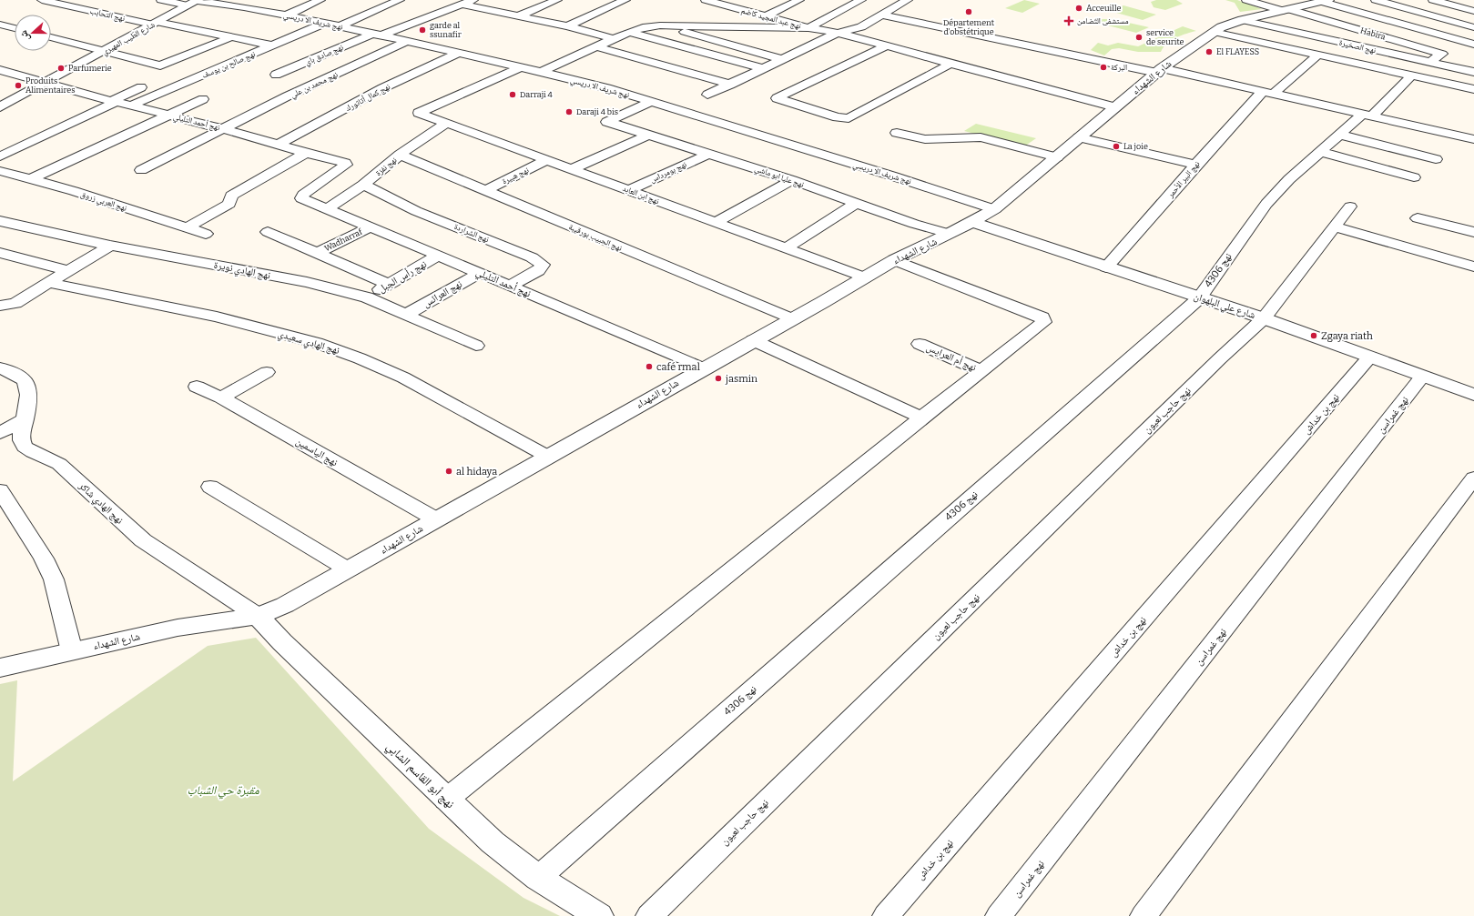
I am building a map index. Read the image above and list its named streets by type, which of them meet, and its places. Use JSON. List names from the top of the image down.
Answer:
{
  "streets": {
    "street": [
      "نهج التحابب",
      "نهج عبد المجيد كاضم",
      "نهج شريف الا دريسي",
      "Habira",
      "شارع الطّيب المهيري",
      "نهج الصخيرة",
      "نهج صادق باي",
      "نهج صالح بن يوسف",
      "شارع الشهداء",
      "نهج محمد بن علي",
      "نهج كمال أتاتورك",
      "نهج أحمد التليلي",
      "نهج نفزة",
      "نهج بومرداس",
      "نهج هبيرة",
      "نهج عليا ابو ماشي",
      "نهج البير الأحمر",
      "نهج ابن العابد",
      "نهج العربي زروق",
      "نهج الشراردة",
      "نهج الحبيب بورقيبة",
      "Wadharraf",
      "نهج الهادي نويرة",
      "نهج 4306",
      "نهج رأس الجبل",
      "نهج العرائس",
      "شارع علي البلهوان",
      "نهج الهادي سعيدي",
      "نهج أم العرايس",
      "نهج حاجب لعيون",
      "نهج بن خداش",
      "نهج غمراسن",
      "نهج الياسمين",
      "نهج الهادي شاكر",
      "نهج أبو القاسم الشابي"
    ]
  },
  "crossings": [
    ["نهج التحابب", "شارع الطّيب المهيري"],
    ["نهج التحابب", "نهج صالح بن يوسف"],
    ["نهج شريف الا دريسي", "شارع الطّيب المهيري"],
    ["نهج شريف الا دريسي", "نهج صادق باي"],
    ["نهج شريف الا دريسي", "نهج صالح بن يوسف"],
    ["نهج شريف الا دريسي", "شارع الشهداء"],
    ["نهج شريف الا دريسي", "نهج محمد بن علي"],
    ["نهج شريف الا دريسي", "نهج كمال أتاتورك"],
    ["نهج شريف الا دريسي", "نهج عليا ابو ماشي"],
    ["نهج شريف الا دريسي", "نهج ابن العابد"],
    ["Habira", "نهج الصخيرة"],
    ["Habira", "شارع الشهداء"],
    ["شارع الطّيب المهيري", "نهج أحمد التليلي"],
    ["نهج الصخيرة", "شارع الشهداء"],
    ["نهج صالح بن يوسف", "نهج أحمد التليلي"],
    ["شارع الشهداء", "نهج أحمد التليلي"],
    ["شارع الشهداء", "نهج عليا ابو ماشي"],
    ["شارع الشهداء", "نهج ابن العابد"],
    ["شارع الشهداء", "نهج الحبيب بورقيبة"],
    ["شارع الشهداء", "شارع علي البلهوان"],
    ["شارع الشهداء", "نهج الهادي سعيدي"],
    ["شارع الشهداء", "نهج الياسمين"],
    ["شارع الشهداء", "نهج الهادي شاكر"],
    ["شارع الشهداء", "نهج أبو القاسم الشابي"],
    ["نهج محمد بن علي", "نهج أحمد التليلي"],
    ["نهج كمال أتاتورك", "نهج أحمد التليلي"],
    ["نهج أحمد التليلي", "نهج نفزة"],
    ["نهج أحمد التليلي", "نهج الشراردة"],
    ["نهج أحمد التليلي", "Wadharraf"],
    ["نهج أحمد التليلي", "نهج رأس الجبل"],
    ["نهج أحمد التليلي", "نهج العرائس"],
    ["نهج نفزة", "نهج ابن العابد"],
    ["نهج نفزة", "نهج الشراردة"],
    ["نهج نفزة", "نهج الحبيب بورقيبة"],
    ["نهج بومرداس", "نهج عليا ابو ماشي"],
    ["نهج بومرداس", "نهج ابن العابد"],
    ["نهج هبيرة", "نهج ابن العابد"],
    ["نهج هبيرة", "نهج الحبيب بورقيبة"],
    ["نهج البير الأحمر", "شارع علي البلهوان"],
    ["نهج الهادي نويرة", "نهج رأس الجبل"],
    ["نهج الهادي نويرة", "نهج العرائس"],
    ["نهج 4306", "شارع علي البلهوان"],
    ["نهج 4306", "نهج أبو القاسم الشابي"],
    ["شارع علي البلهوان", "نهج حاجب لعيون"],
    ["شارع علي البلهوان", "نهج بن خداش"],
    ["شارع علي البلهوان", "نهج غمراسن"],
    ["نهج الهادي شاكر", "نهج أبو القاسم الشابي"]
  ],
  "parks": ["مقبرة حي الشباب"],
  "places": {
    "other": [
      "Acceuille",
      "Département d'obstétrique",
      "garde al ssunafir",
      "service de seurite",
      "El FLAYESS",
      "البركة",
      "Parfumerie",
      "Produits Alimentaires",
      "Darraji 4",
      "Daraji 4 bis",
      "La joie",
      "Zgaya riath",
      "café rmal",
      "jasmin",
      "al hidaya"
    ],
    "health": ["مستشفى التّضامن"]
  },
  "north": "left"
}
